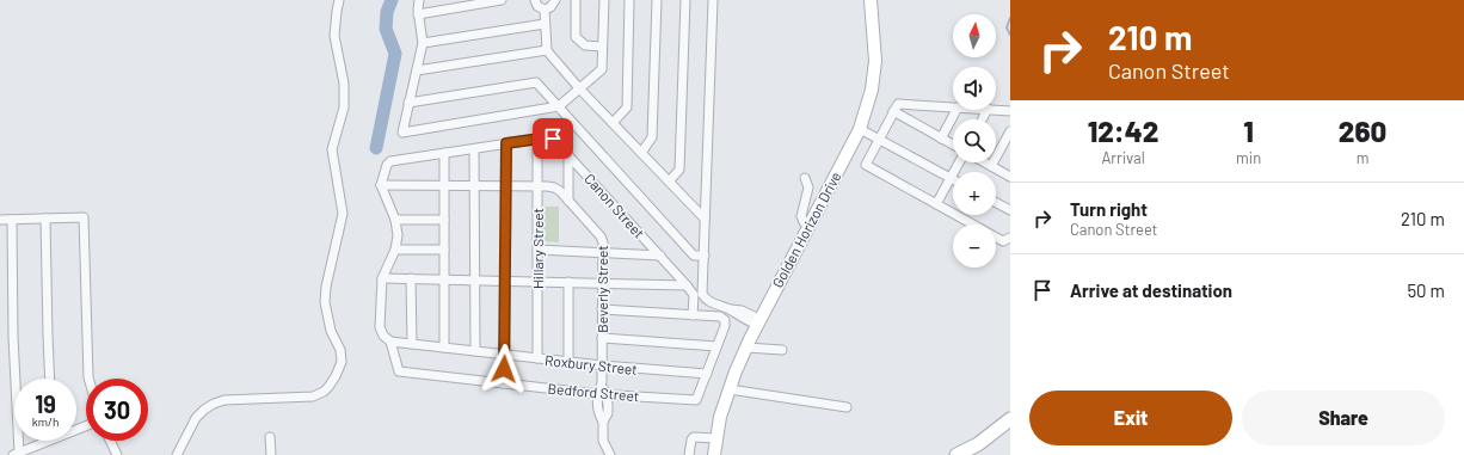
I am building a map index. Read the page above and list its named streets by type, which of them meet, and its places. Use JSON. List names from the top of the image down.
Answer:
{
  "streets": {
    "street": [
      "Canon Street",
      "Golden Horizon Drive",
      "Hillary Street",
      "Beverly Street",
      "Roxbury Street",
      "Bedford Street"
    ]
  },
  "crossings": [
    ["Canon Street", "Hillary Street"],
    ["Canon Street", "Beverly Street"],
    ["Canon Street", "Bedford Street"],
    ["Hillary Street", "Beverly Street"],
    ["Hillary Street", "Roxbury Street"],
    ["Beverly Street", "Roxbury Street"],
    ["Beverly Street", "Bedford Street"],
    ["Roxbury Street", "Bedford Street"]
  ],
  "north": "top",
  "page": {
    "turn": ["210 m", "Canon Street"],
    "map_buttons": ["+", "−"],
    "eta": [
      "12:42",
      "Arrival",
      "1",
      "min",
      "260",
      "m"
    ],
    "list": [
      {
        "name": "Turn right",
        "note": "Canon Street",
        "value": "210 m"
      },
      {
        "name": "Arrive at destination",
        "value": "50 m"
      }
    ],
    "speed": "19 km/h",
    "limit": "30",
    "buttons": ["Exit", "Share"]
  }
}
